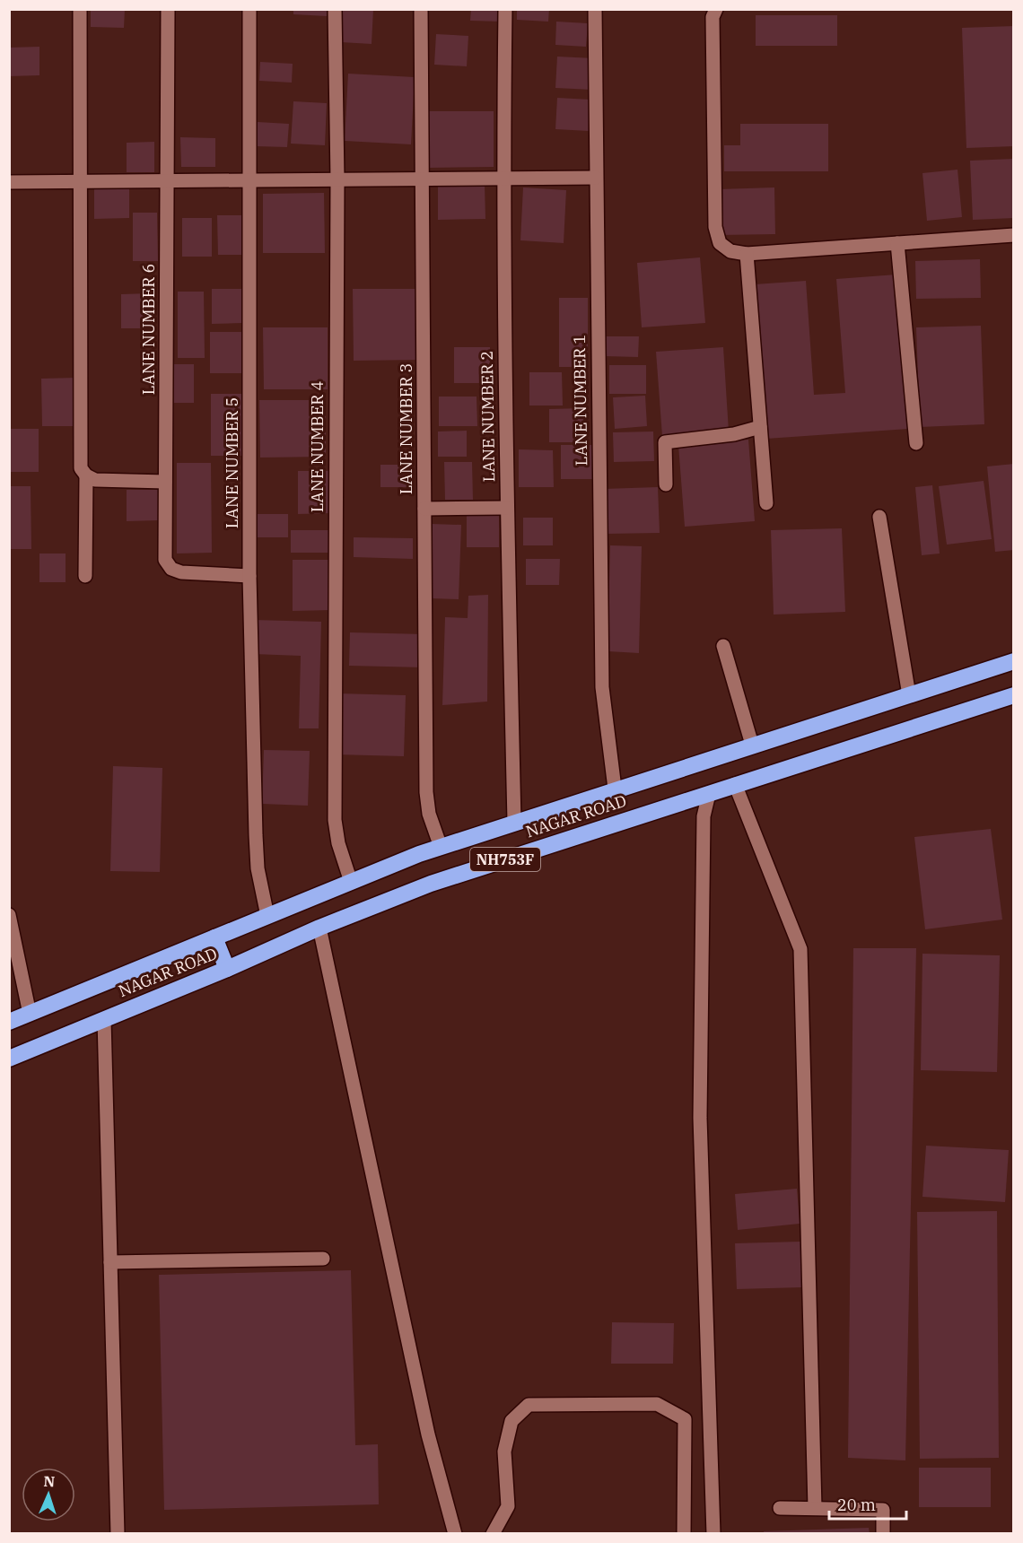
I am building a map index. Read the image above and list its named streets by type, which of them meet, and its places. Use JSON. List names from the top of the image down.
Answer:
{
  "streets": {
    "highway": ["NAGAR ROAD", "NH753F"],
    "street": [
      "LANE NUMBER 6",
      "LANE NUMBER 1",
      "LANE NUMBER 2",
      "LANE NUMBER 3",
      "LANE NUMBER 4",
      "LANE NUMBER 5"
    ]
  },
  "crossings": [
    ["LANE NUMBER 6", "LANE NUMBER 5"],
    ["LANE NUMBER 1", "NAGAR ROAD"],
    ["LANE NUMBER 2", "NAGAR ROAD"],
    ["LANE NUMBER 3", "NAGAR ROAD"],
    ["LANE NUMBER 4", "NAGAR ROAD"],
    ["LANE NUMBER 5", "NAGAR ROAD"]
  ],
  "scale_bar": "20 m",
  "north": "top"
}
